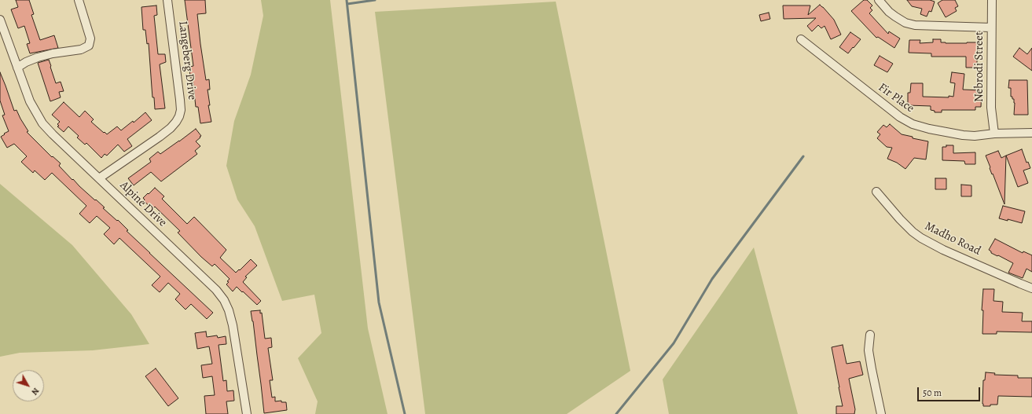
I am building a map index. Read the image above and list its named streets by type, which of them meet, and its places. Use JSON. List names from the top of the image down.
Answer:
{
  "streets": {
    "street": [
      "Langeberg Drive",
      "Nebrodi Street",
      "Fir Place",
      "Alpine Drive",
      "Madho Road"
    ]
  },
  "crossings": [
    ["Langeberg Drive", "Alpine Drive"],
    ["Nebrodi Street", "Fir Place"]
  ],
  "scale_bar": "50 m",
  "north": "bottom right"
}
